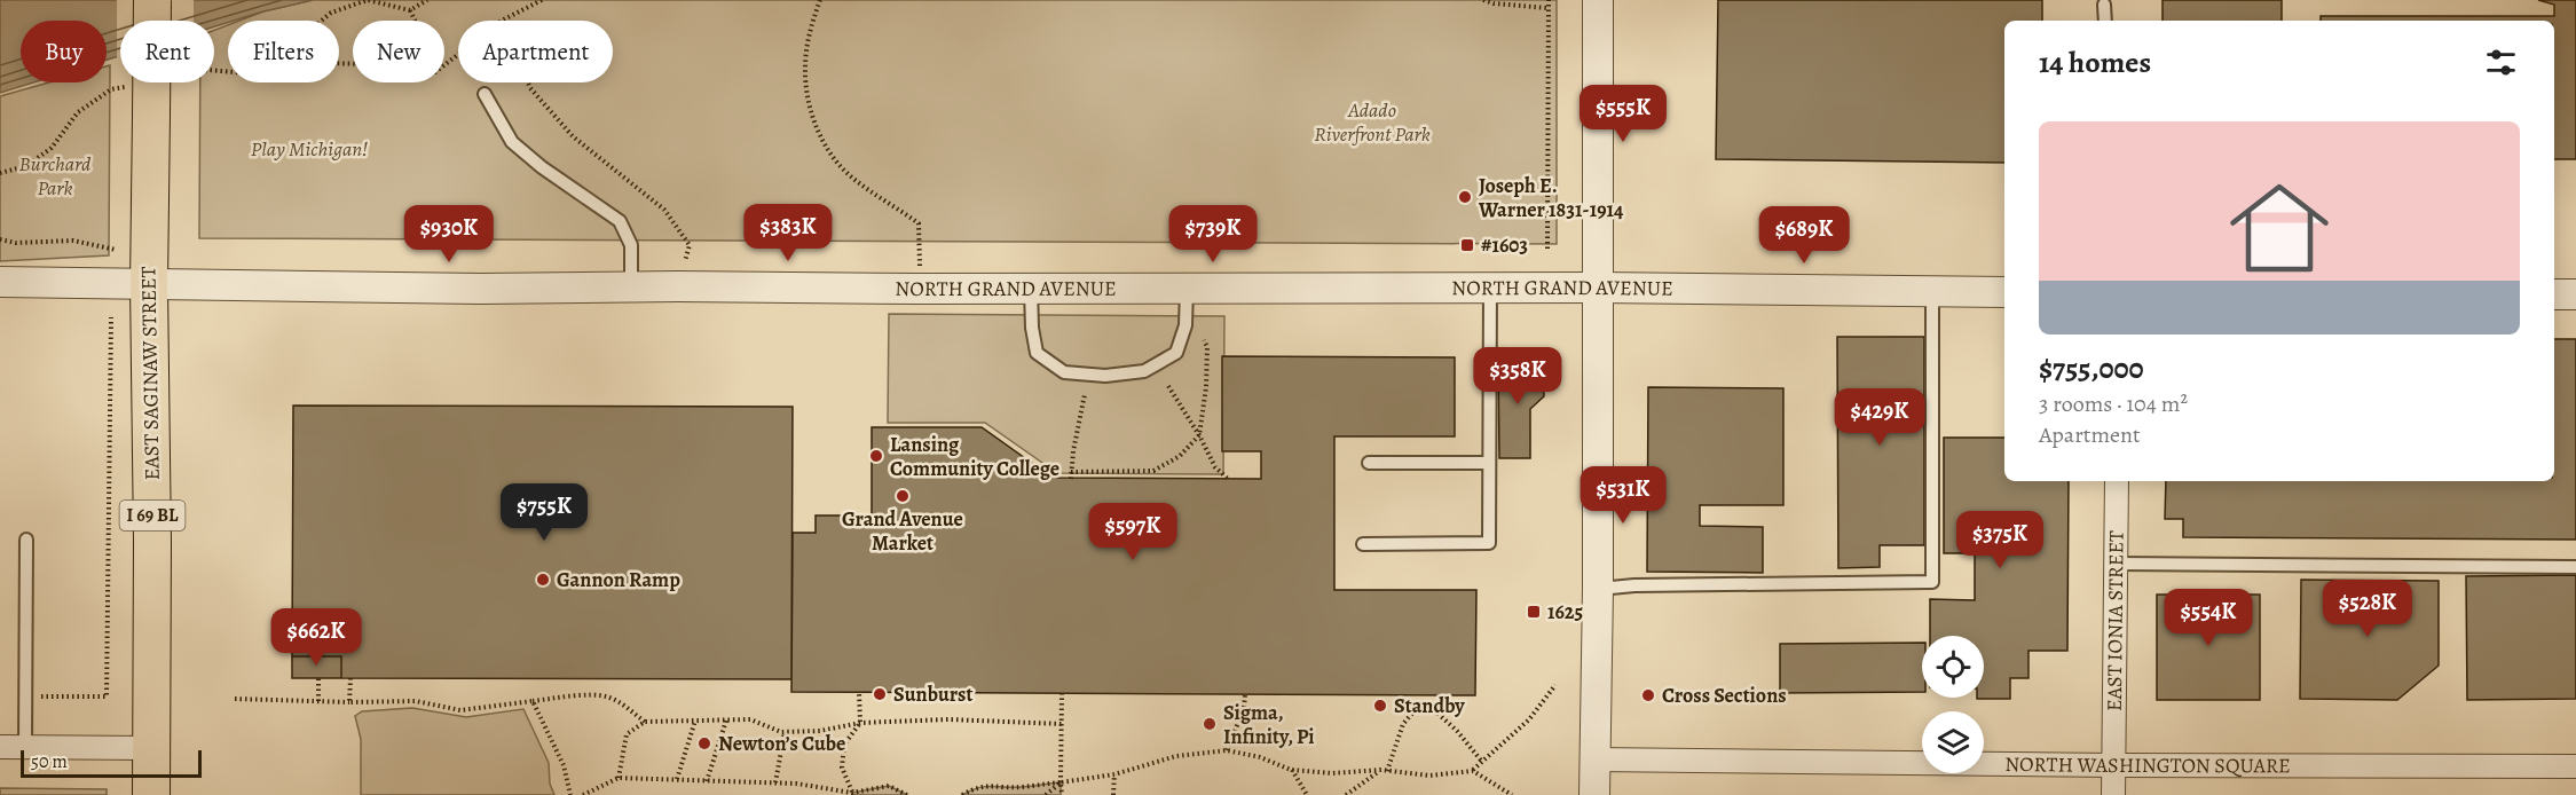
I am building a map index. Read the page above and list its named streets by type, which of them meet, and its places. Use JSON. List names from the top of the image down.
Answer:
{
  "streets": {
    "main road": ["EAST SAGINAW STREET", "I 69 BL"],
    "street": ["NORTH GRAND AVENUE", "EAST IONIA STREET", "NORTH WASHINGTON SQUARE"]
  },
  "crossings": [
    ["NORTH GRAND AVENUE", "EAST SAGINAW STREET"],
    ["EAST SAGINAW STREET", "I 69 BL"],
    ["EAST IONIA STREET", "NORTH WASHINGTON SQUARE"]
  ],
  "parks": ["Adado Riverfront Park", "Play Michigan!", "Burchard Park"],
  "places": {
    "other": [
      "Joseph E. Warner 1831-1914",
      "Lansing Community College",
      "Grand Avenue Market",
      "Gannon Ramp",
      "Sunburst",
      "Cross Sections",
      "Standby",
      "Sigma, Infinity, Pi",
      "Newton’s Cube"
    ],
    "transit": ["#1603", "1625"]
  },
  "scale_bar": "50 m",
  "page": {
    "chip": [
      "Buy",
      "Rent",
      "Filters",
      "New",
      "Apartment"
    ],
    "heading": "14 homes",
    "price": [
      "$555K",
      "$383K",
      "$930K",
      "$739K",
      "$689K",
      "$358K",
      "$429K",
      "$531K",
      "$755K",
      "$597K",
      "$375K",
      "$528K",
      "$554K",
      "$662K"
    ],
    "list": [
      {
        "name": "$755,000",
        "note": "3 rooms · 104 m² · Apartment"
      }
    ],
    "scale": "50 m"
  }
}
